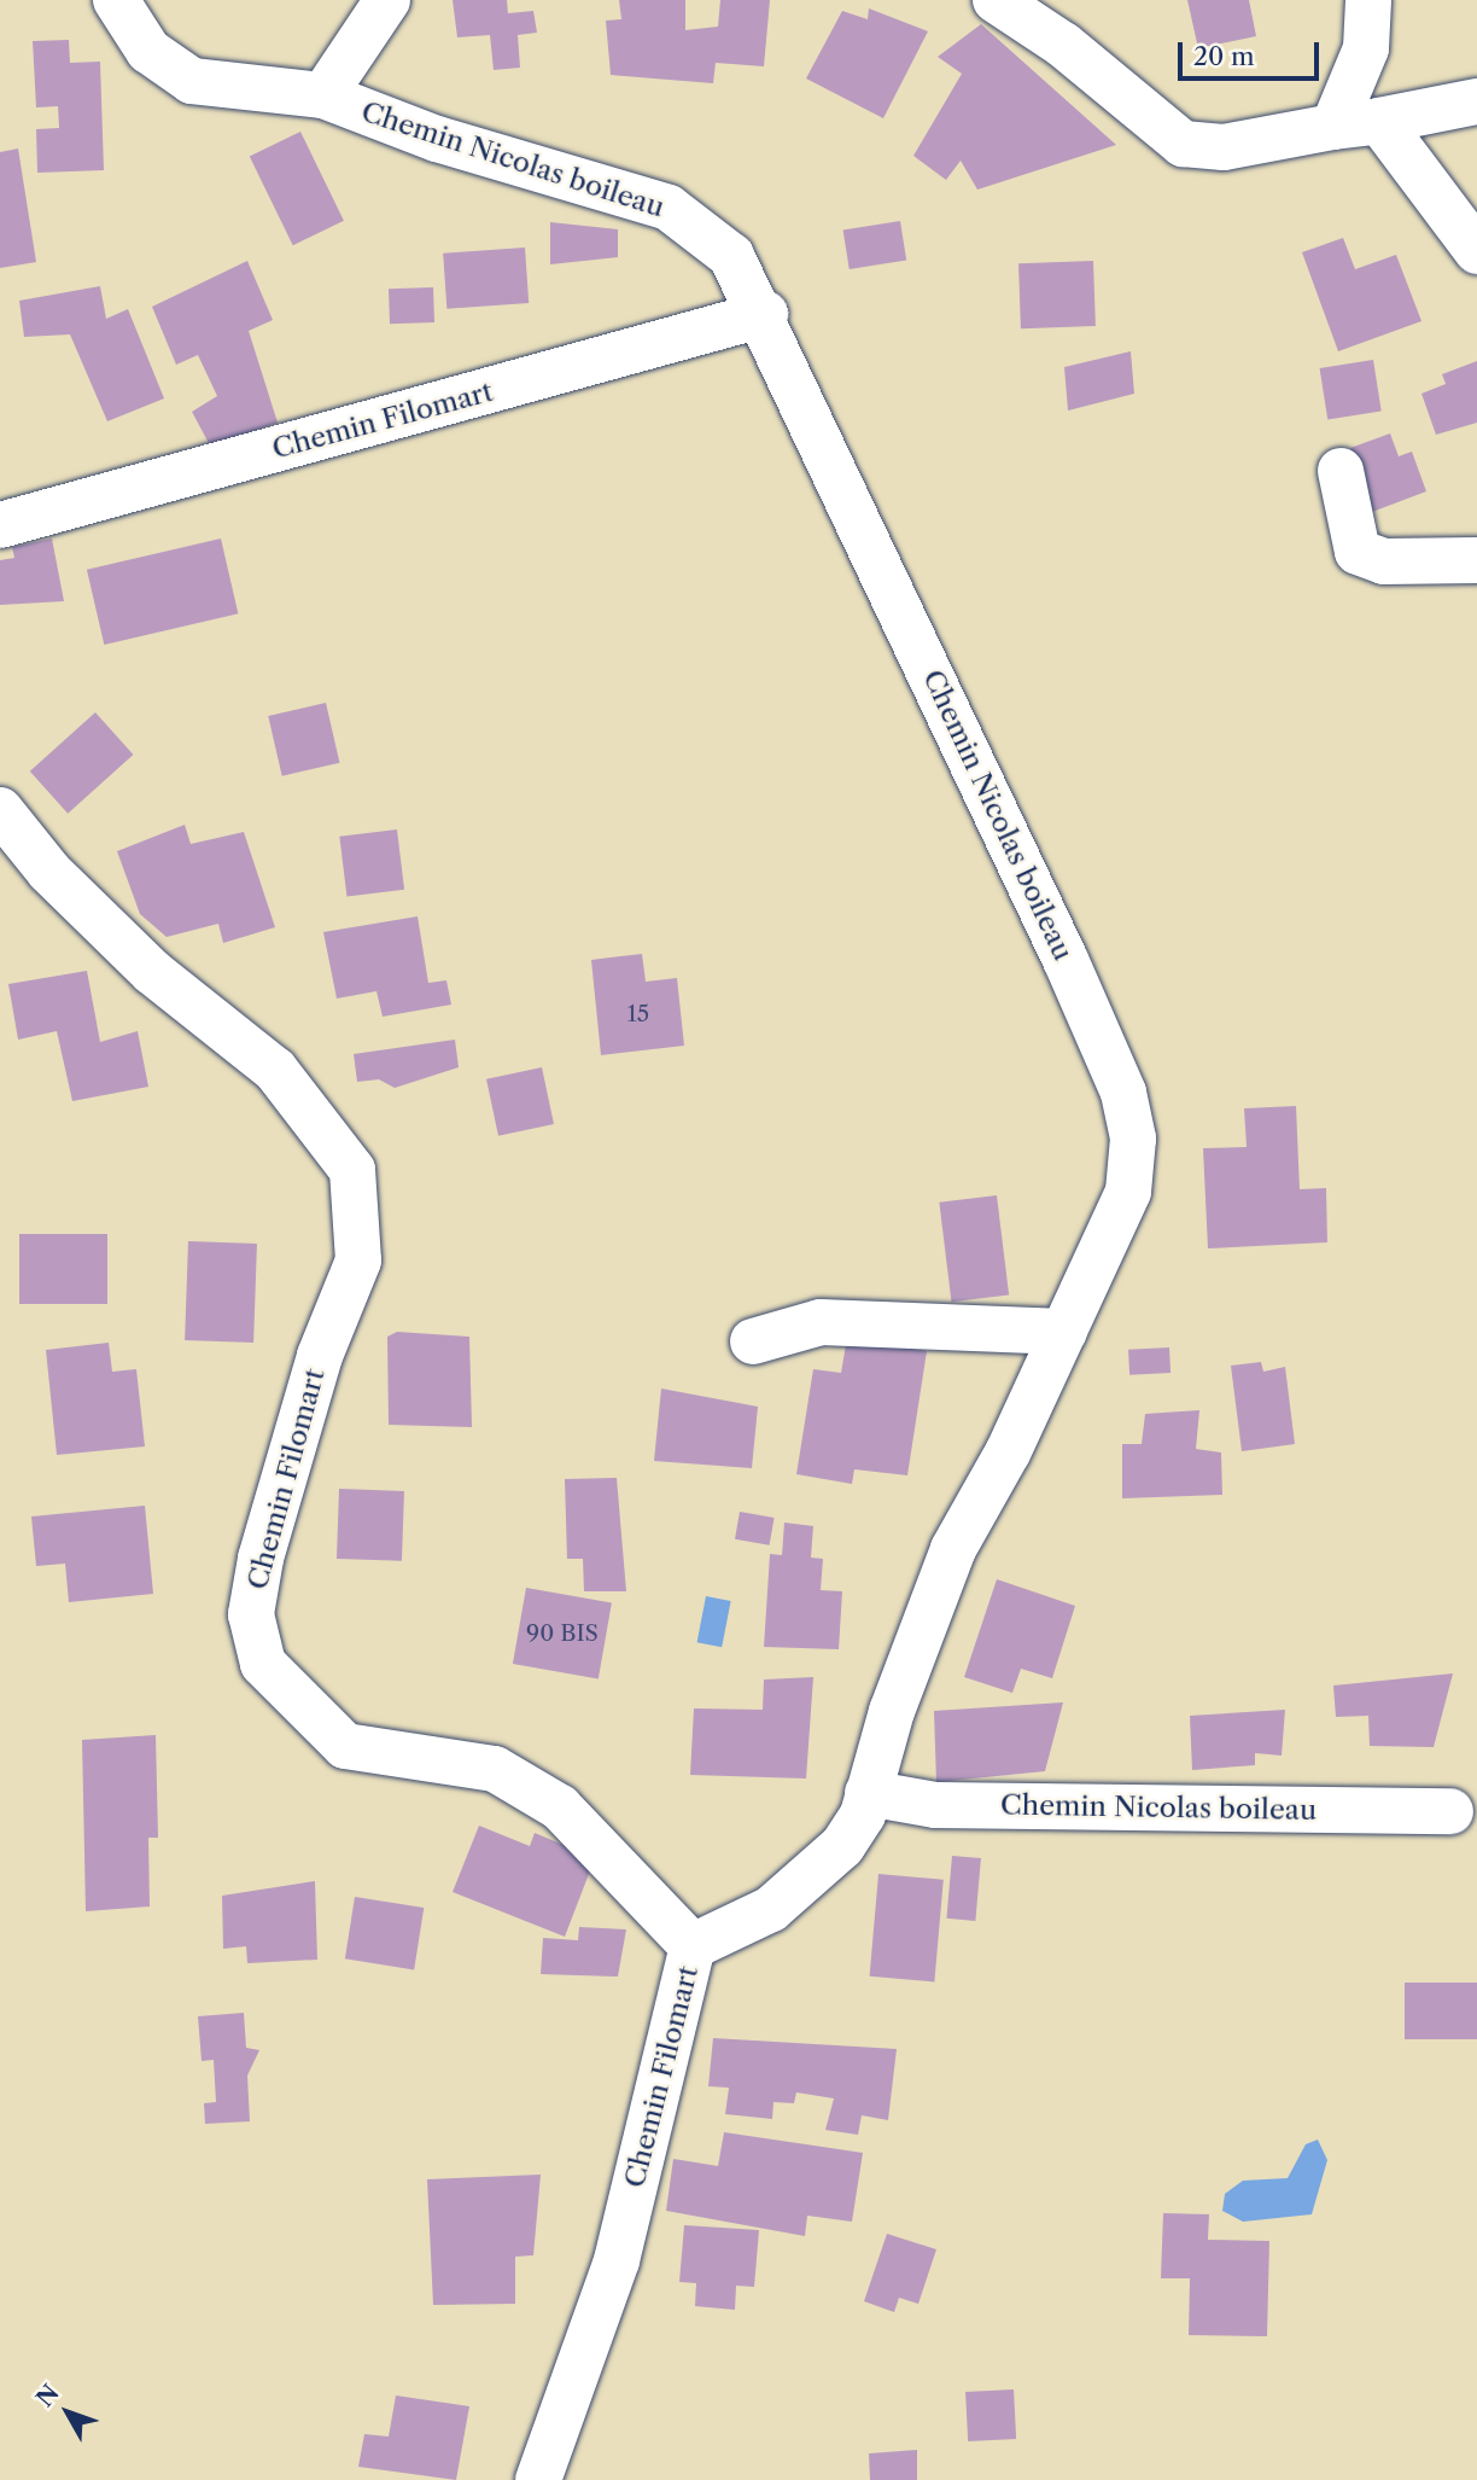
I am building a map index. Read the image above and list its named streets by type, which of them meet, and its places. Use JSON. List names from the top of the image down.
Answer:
{
  "streets": {
    "street": ["Chemin Nicolas boileau", "Chemin Filomart"]
  },
  "crossings": [
    ["Chemin Nicolas boileau", "Chemin Filomart"]
  ],
  "house_numbers": ["15", "90 BIS"],
  "scale_bar": "20 m",
  "north": "top left"
}
